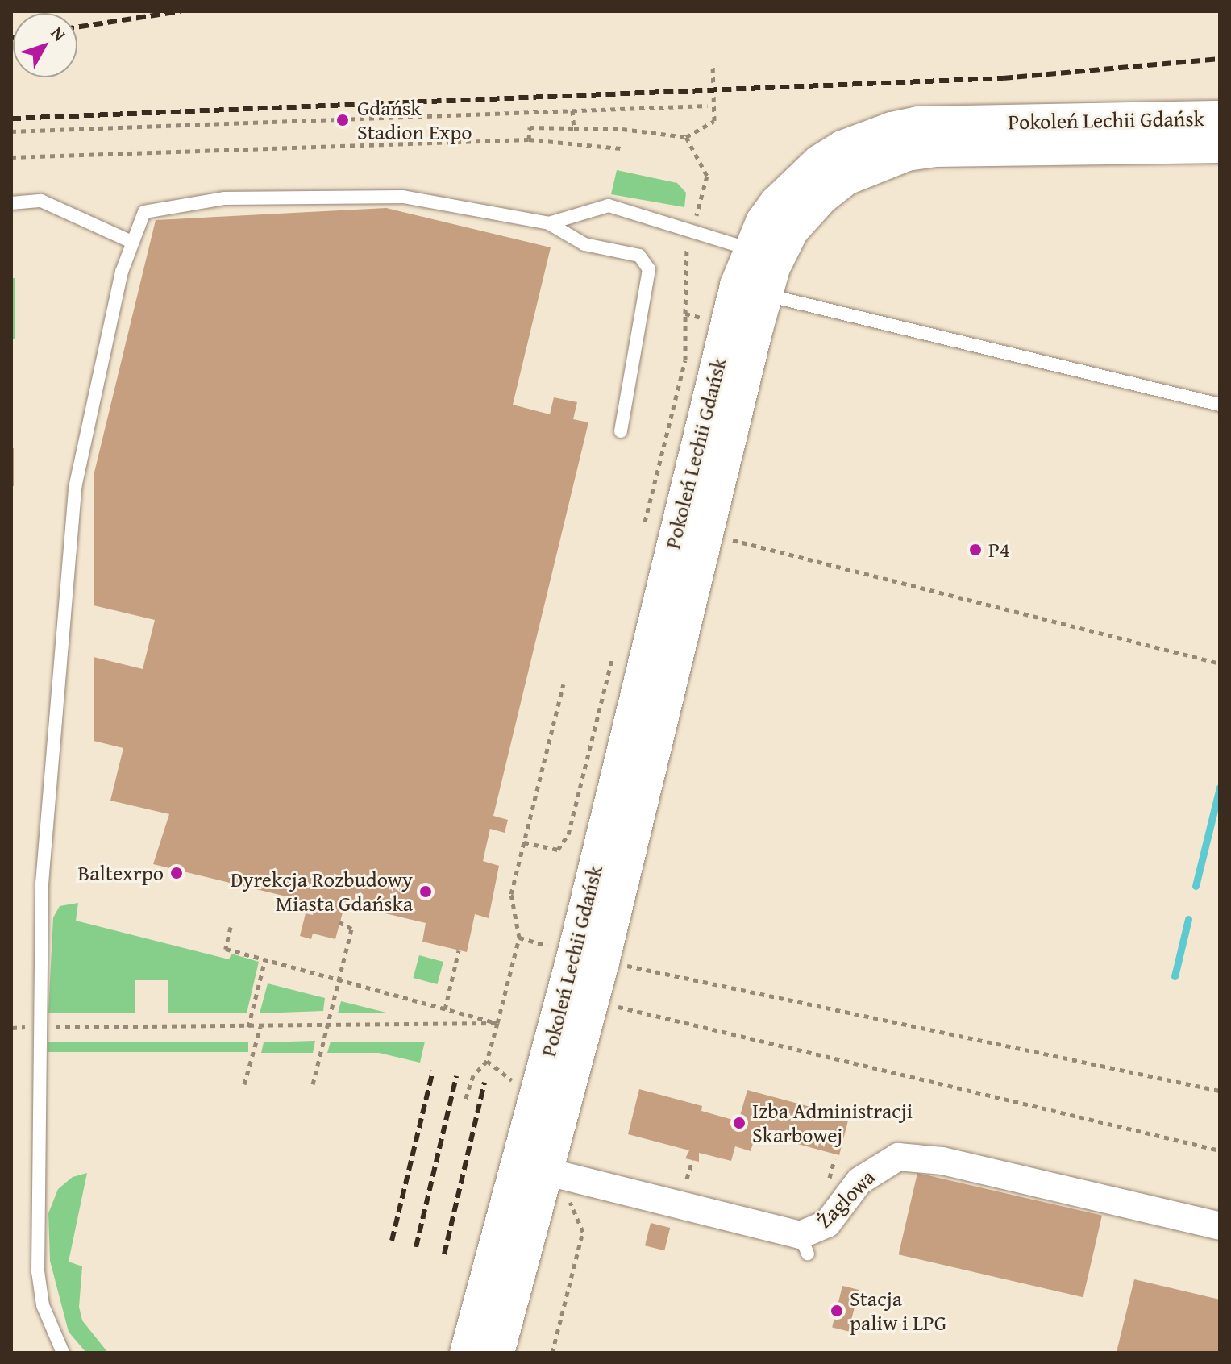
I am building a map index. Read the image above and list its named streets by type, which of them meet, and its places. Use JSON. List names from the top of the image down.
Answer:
{
  "streets": {
    "street": ["Pokoleń Lechii Gdańsk", "Żaglowa"]
  },
  "crossings": [
    ["Pokoleń Lechii Gdańsk", "Żaglowa"]
  ],
  "places": [
    "Gdańsk Stadion Expo",
    "P4",
    "Baltexrpo",
    "Dyrekcja Rozbudowy Miasta Gdańska",
    "Izba Administracji Skarbowej",
    "Stacja paliw i LPG"
  ],
  "north": "top right"
}
